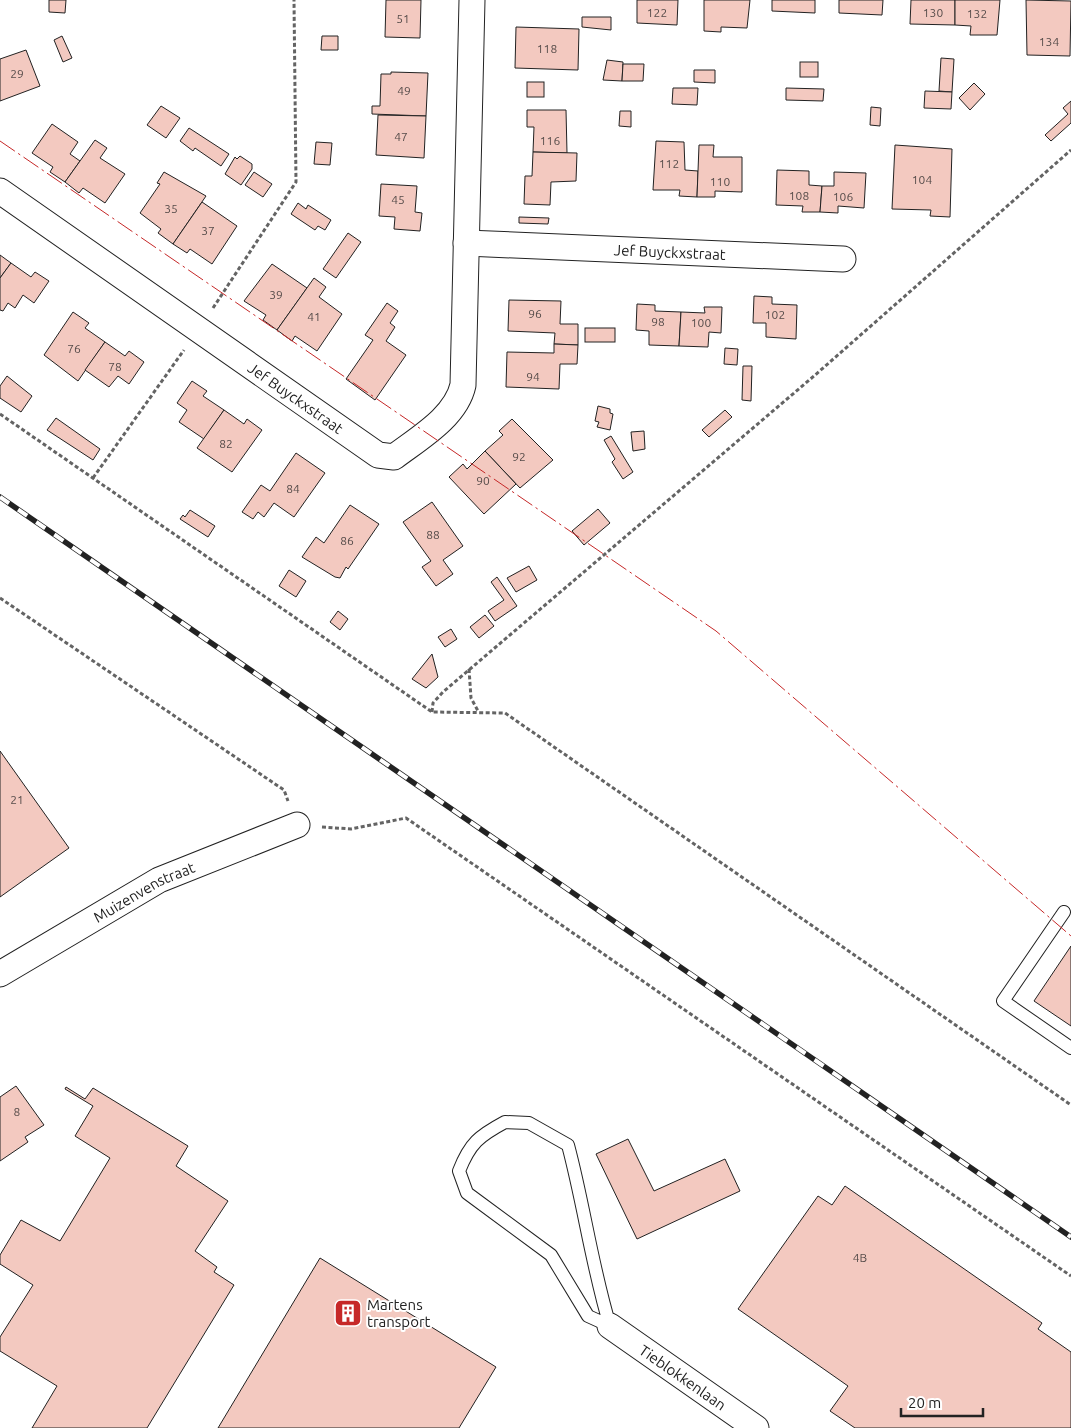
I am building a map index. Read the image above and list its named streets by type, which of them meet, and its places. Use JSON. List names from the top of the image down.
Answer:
{
  "streets": {
    "street": ["Jef Buyckxstraat", "Muizenvenstraat", "Tieblokkenlaan"]
  },
  "places": {
    "building": ["Martens transport"]
  },
  "house_numbers": [
    "122",
    "130",
    "132",
    "51",
    "134",
    "118",
    "29",
    "49",
    "47",
    "116",
    "112",
    "104",
    "110",
    "108",
    "106",
    "45",
    "35",
    "37",
    "39",
    "96",
    "102",
    "41",
    "98",
    "100",
    "76",
    "78",
    "94",
    "82",
    "92",
    "90",
    "84",
    "88",
    "86",
    "21",
    "8",
    "4B"
  ],
  "scale_bar": "20 m"
}
